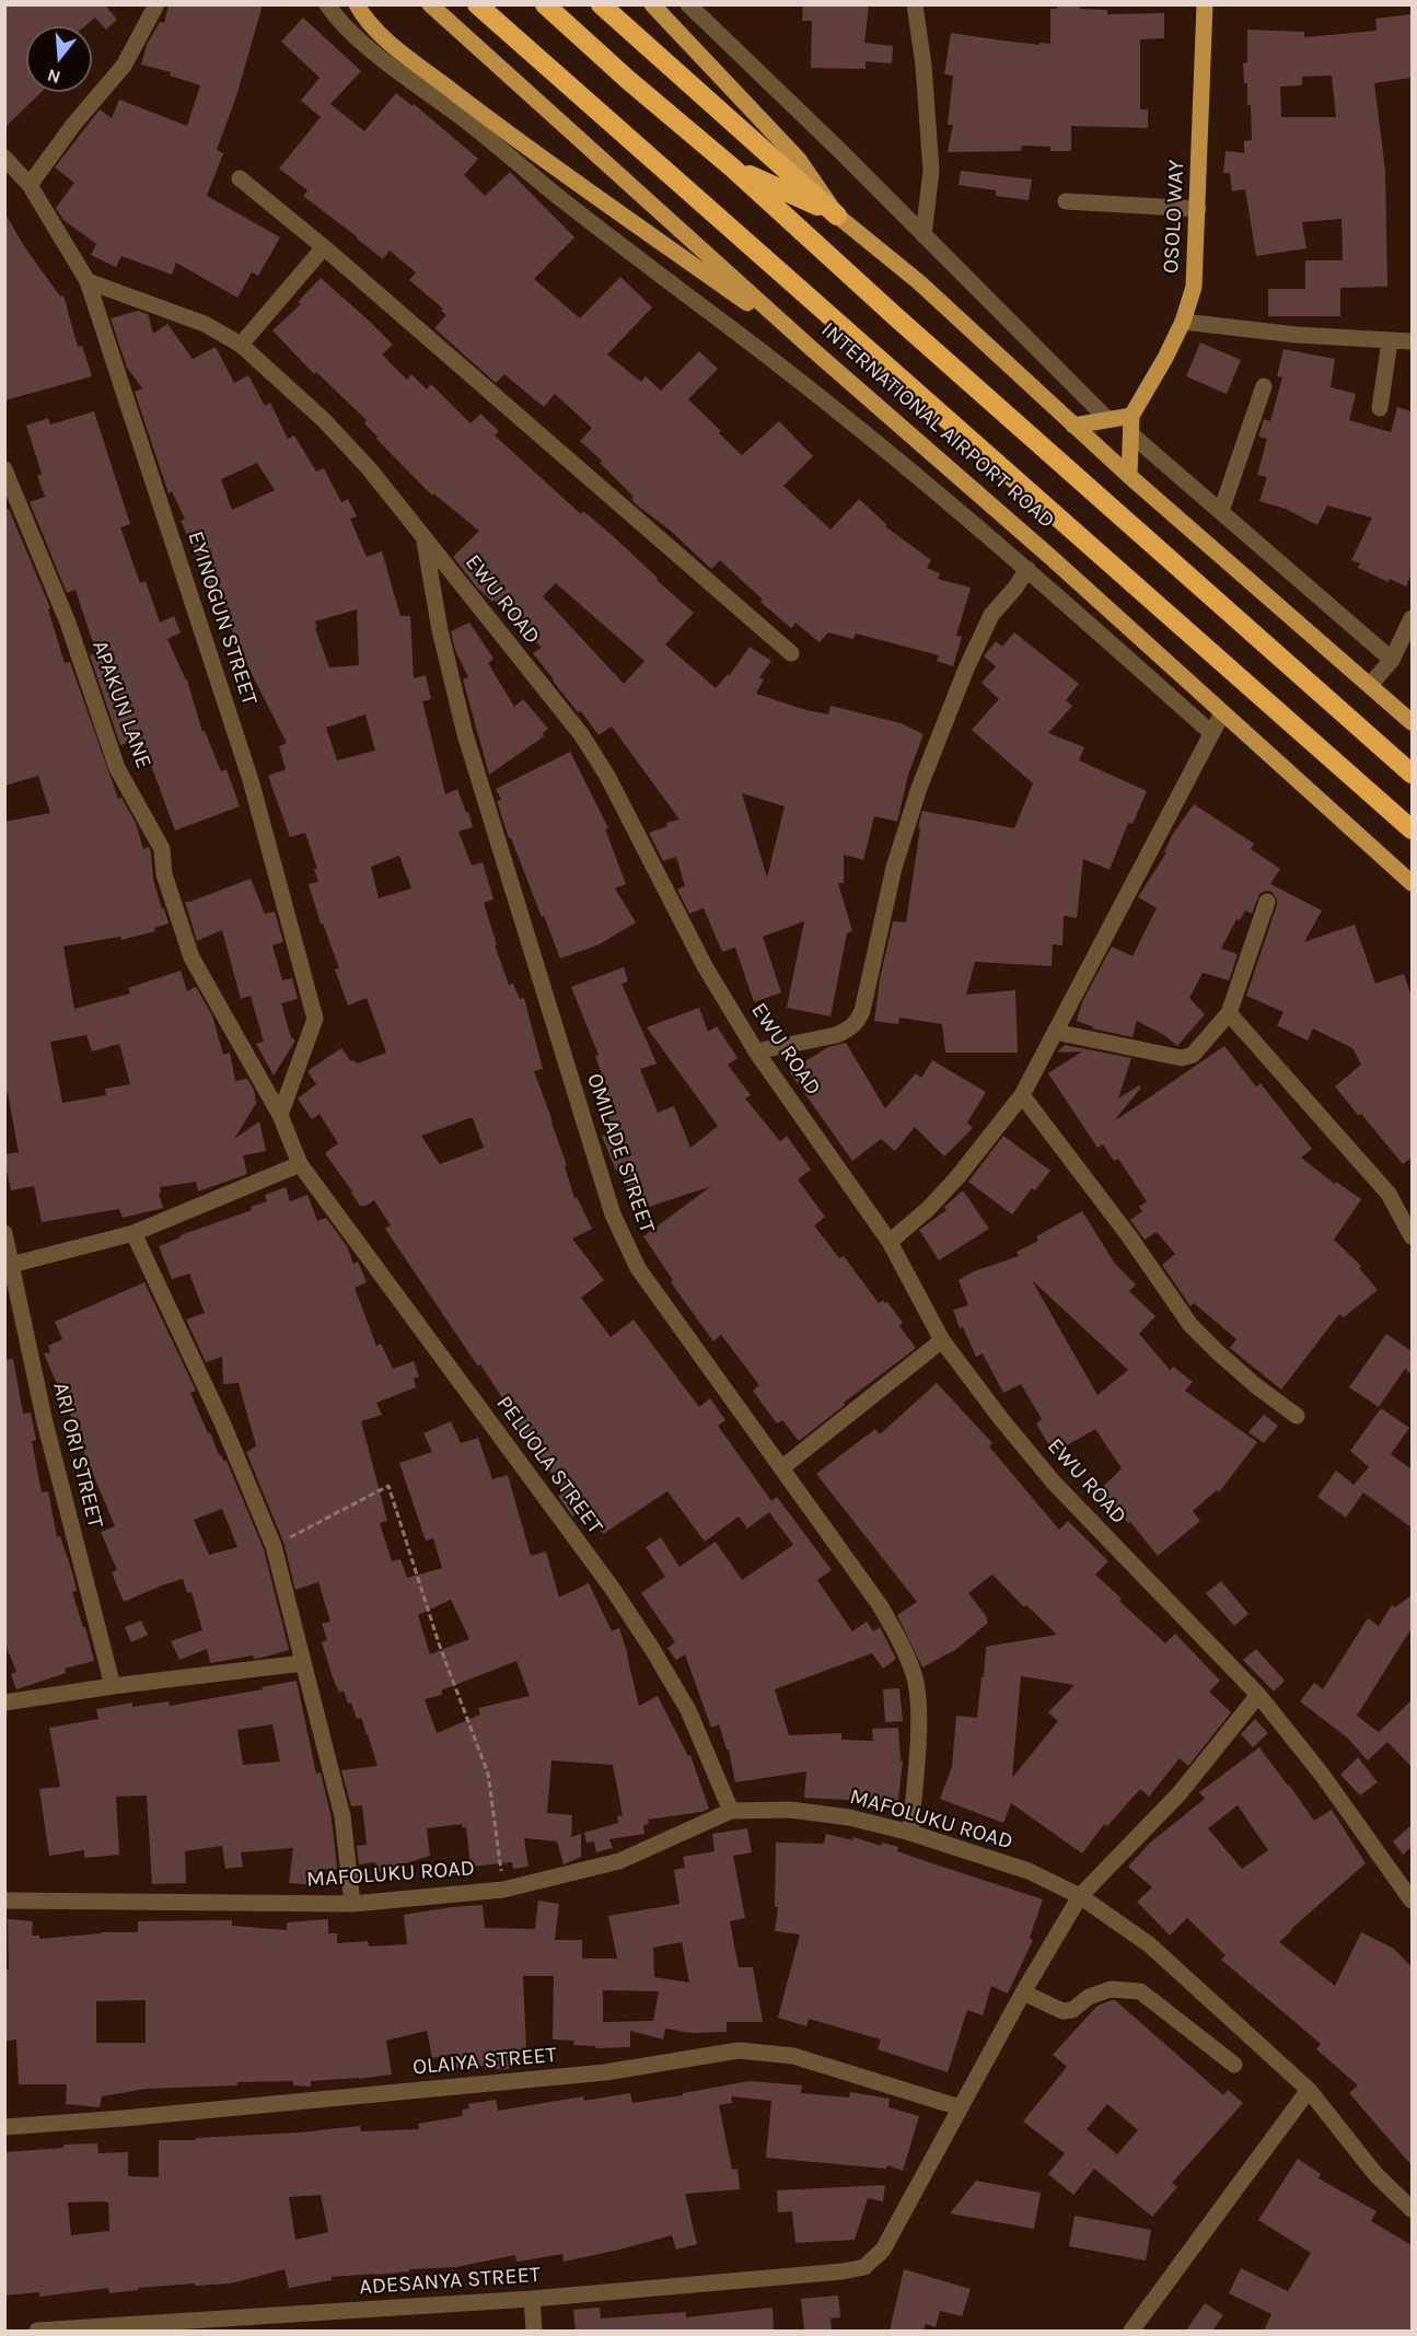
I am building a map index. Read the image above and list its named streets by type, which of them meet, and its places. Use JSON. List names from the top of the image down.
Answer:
{
  "streets": {
    "highway": ["INTERNATIONAL AIRPORT ROAD"],
    "main road": ["OSOLO WAY"],
    "street": [
      "EWU ROAD",
      "EYINOGUN STREET",
      "APAKUN LANE",
      "OMILADE STREET",
      "ARI ORI STREET",
      "PELUOLA STREET",
      "MAFOLUKU ROAD",
      "OLAIYA STREET",
      "ADESANYA STREET"
    ]
  },
  "crossings": [
    ["EWU ROAD", "EYINOGUN STREET"],
    ["EWU ROAD", "OMILADE STREET"],
    ["EYINOGUN STREET", "APAKUN LANE"],
    ["APAKUN LANE", "PELUOLA STREET"],
    ["OMILADE STREET", "MAFOLUKU ROAD"],
    ["PELUOLA STREET", "MAFOLUKU ROAD"],
    ["OLAIYA STREET", "ADESANYA STREET"]
  ],
  "north": "bottom"
}
